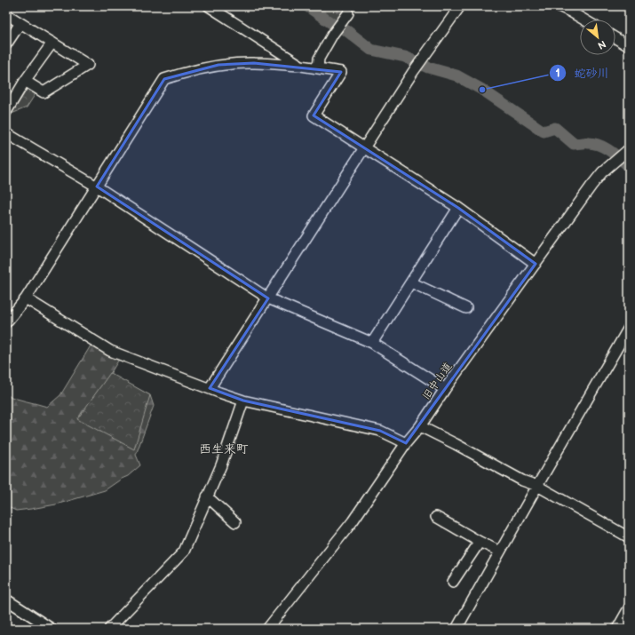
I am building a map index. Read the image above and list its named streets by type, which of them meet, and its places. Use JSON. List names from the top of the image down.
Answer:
{
  "streets": {
    "street": ["旧中山道"]
  },
  "districts": ["西生来町"],
  "places": ["蛇砂川"],
  "north": "bottom right"
}
